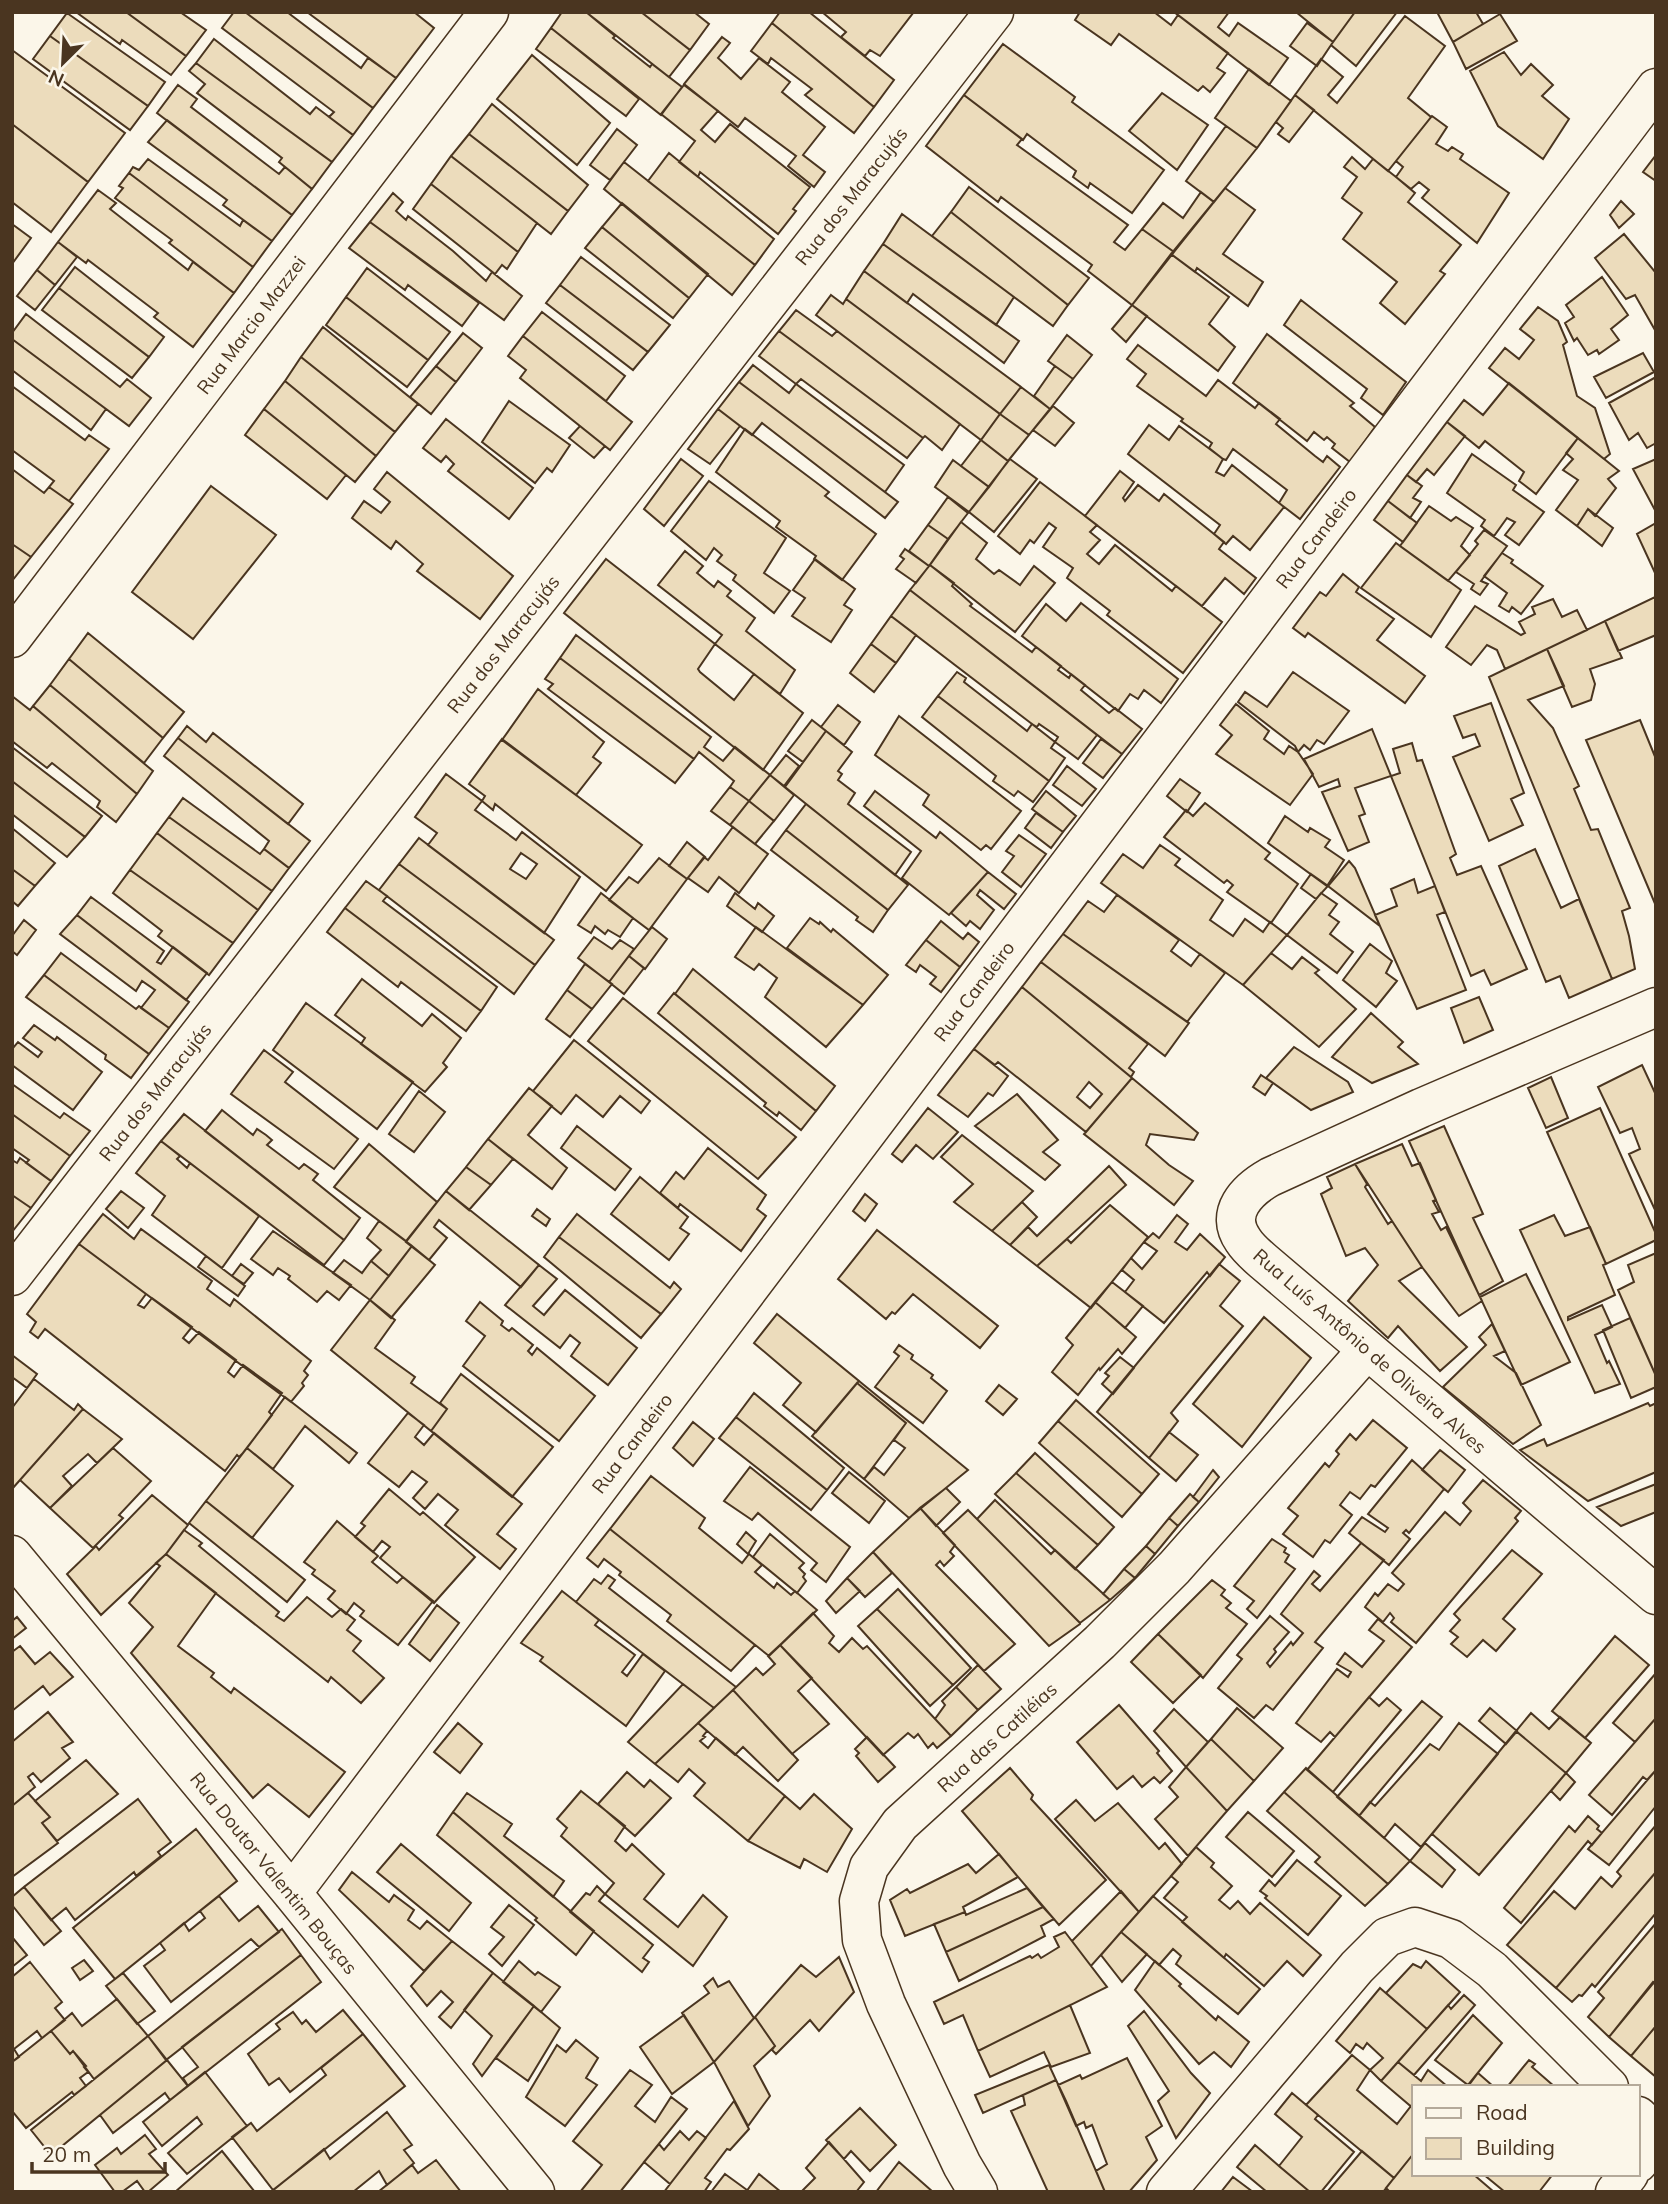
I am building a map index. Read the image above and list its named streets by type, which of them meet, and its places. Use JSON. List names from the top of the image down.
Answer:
{
  "streets": {
    "street": [
      "Rua dos Maracujás",
      "Rua Marcio Mazzei",
      "Rua Candeiro",
      "Rua Luís Antônio de Oliveira Alves",
      "Rua das Catiléias",
      "Rua Doutor Valentim Bouças"
    ]
  },
  "crossings": [
    ["Rua Candeiro", "Rua Doutor Valentim Bouças"],
    ["Rua Luís Antônio de Oliveira Alves", "Rua das Catiléias"]
  ],
  "legend": ["Road", "Building"],
  "scale_bar": "20 m",
  "north": "bottom left"
}
